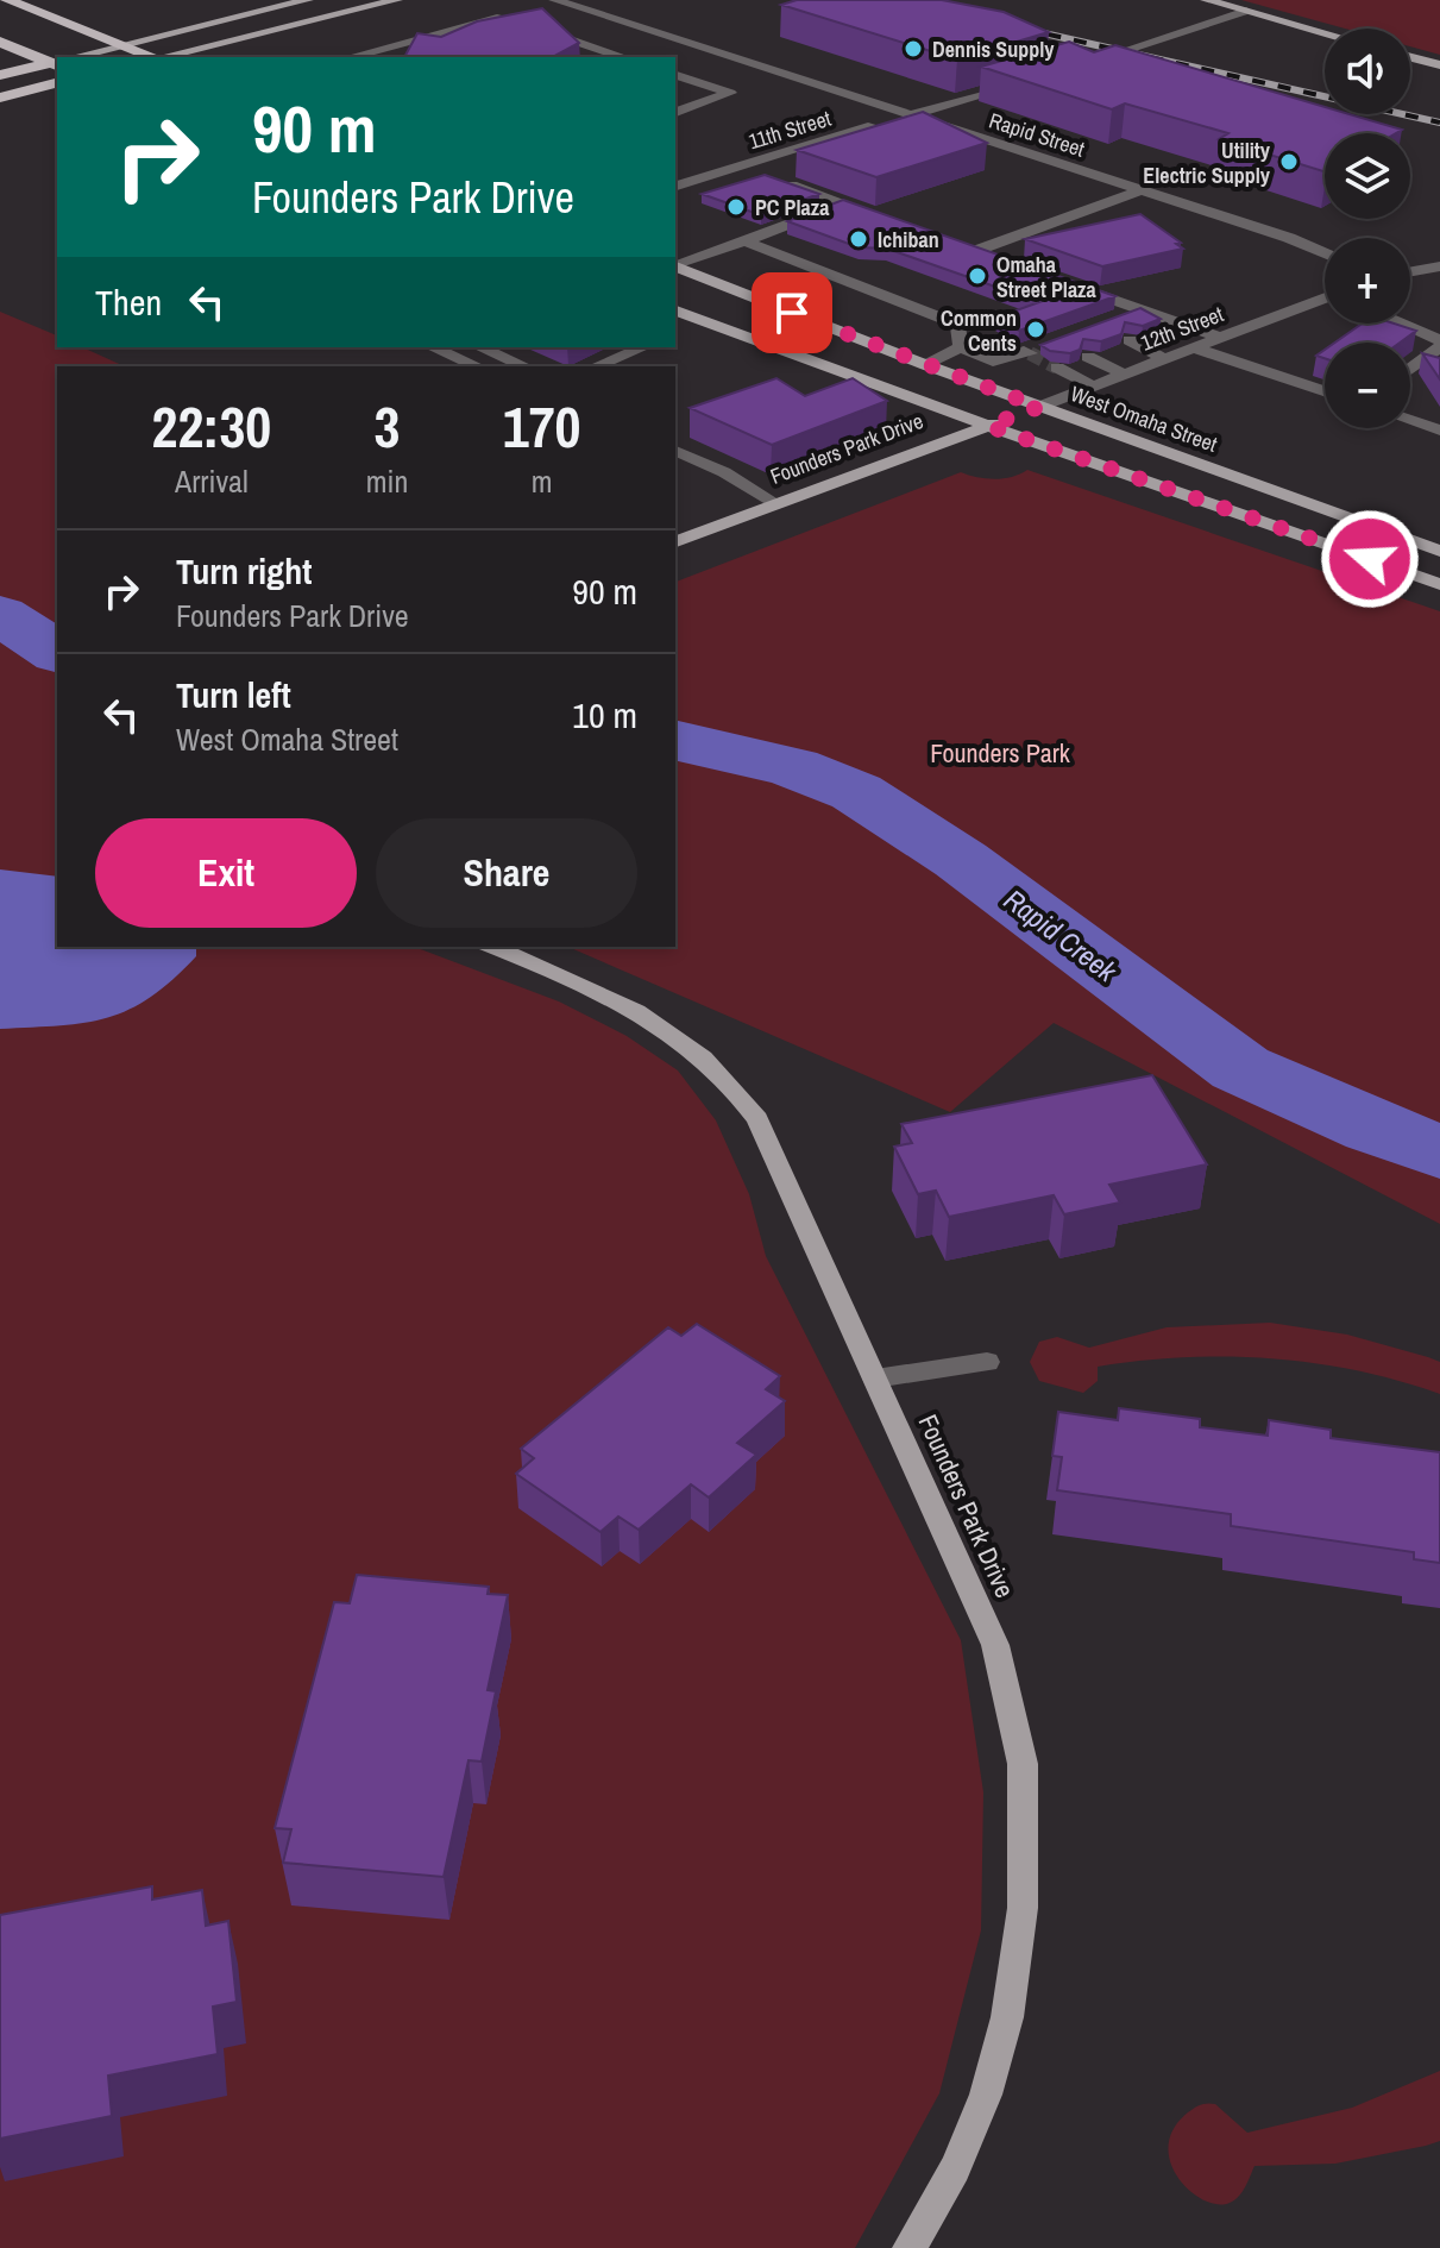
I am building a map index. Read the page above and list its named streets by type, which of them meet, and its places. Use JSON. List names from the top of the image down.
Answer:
{
  "streets": {
    "main road": ["West Omaha Street", "Founders Park Drive"],
    "street": ["11th Street", "Rapid Street", "12th Street"]
  },
  "crossings": [
    ["11th Street", "Rapid Street"],
    ["12th Street", "West Omaha Street"],
    ["12th Street", "Founders Park Drive"],
    ["West Omaha Street", "Founders Park Drive"]
  ],
  "water": ["Rapid Creek"],
  "parks": ["Founders Park"],
  "places": [
    "Dennis Supply",
    "Utility Electric Supply",
    "PC Plaza",
    "Ichiban",
    "Omaha Street Plaza",
    "Common Cents"
  ],
  "page": {
    "map_buttons": ["+", "−"],
    "turn": ["90 m", "Founders Park Drive"],
    "then": "Then",
    "eta": [
      "22:30",
      "Arrival",
      "3",
      "min",
      "170",
      "m"
    ],
    "list": [
      {
        "name": "Turn right",
        "note": "Founders Park Drive",
        "value": "90 m"
      },
      {
        "name": "Turn left",
        "note": "West Omaha Street",
        "value": "10 m"
      }
    ],
    "buttons": ["Exit", "Share"]
  }
}
